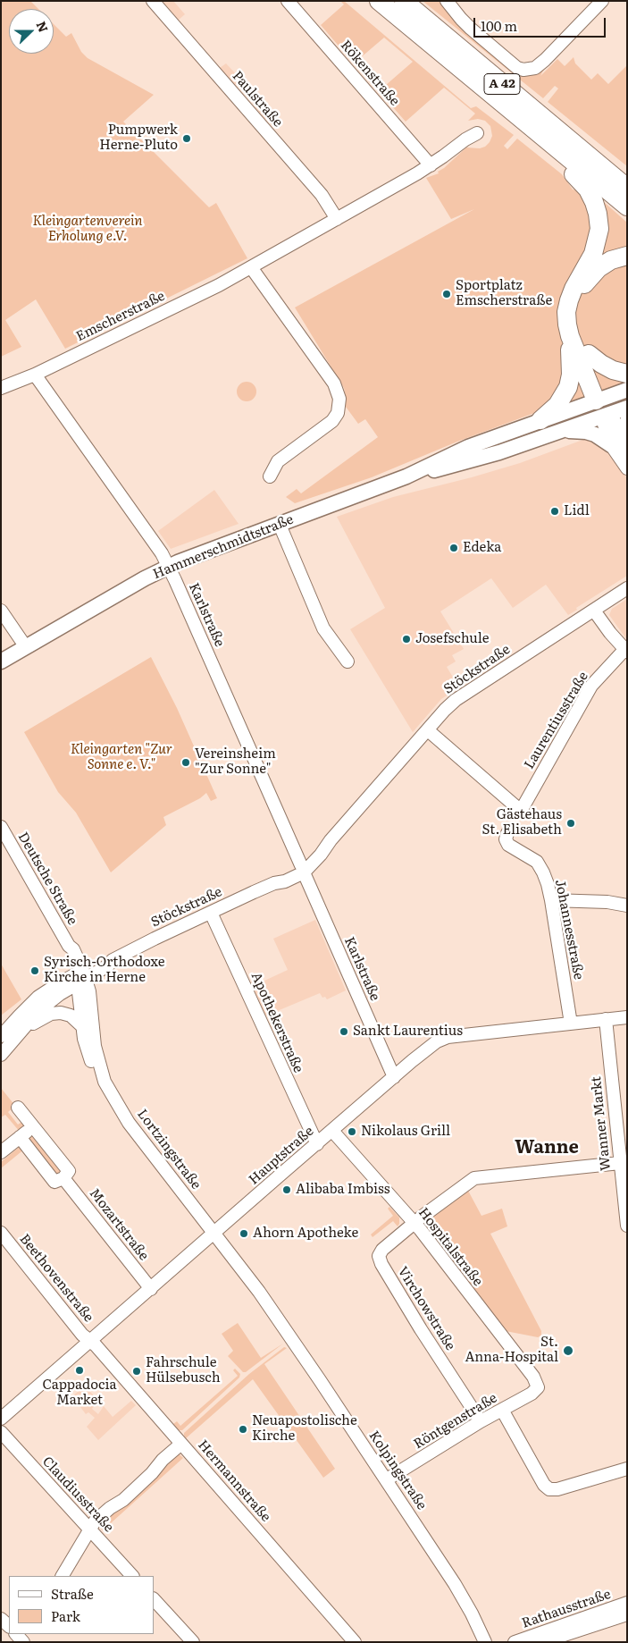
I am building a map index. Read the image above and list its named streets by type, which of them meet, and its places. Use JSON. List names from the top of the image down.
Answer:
{
  "streets": {
    "highway": ["A 42"],
    "main road": ["Hammerschmidtstraße"],
    "street": [
      "Rökenstraße",
      "Paulstraße",
      "Emscherstraße",
      "Karlstraße",
      "Stöckstraße",
      "Laurentiusstraße",
      "Deutsche Straße",
      "Johannesstraße",
      "Apothekerstraße",
      "Wanner Markt",
      "Lortzingstraße",
      "Hauptstraße",
      "Mozartstraße",
      "Hospitalstraße",
      "Beethovenstraße",
      "Virchowstraße",
      "Röntgenstraße",
      "Kolpingstraße",
      "Hermannstraße",
      "Claudiusstraße",
      "Rathausstraße"
    ]
  },
  "crossings": [
    ["Rökenstraße", "Emscherstraße"],
    ["Paulstraße", "Emscherstraße"],
    ["Emscherstraße", "Karlstraße"],
    ["Hammerschmidtstraße", "Karlstraße"],
    ["Karlstraße", "Stöckstraße"],
    ["Karlstraße", "Hauptstraße"],
    ["Stöckstraße", "Laurentiusstraße"],
    ["Stöckstraße", "Apothekerstraße"],
    ["Stöckstraße", "Lortzingstraße"],
    ["Deutsche Straße", "Lortzingstraße"],
    ["Johannesstraße", "Hauptstraße"],
    ["Apothekerstraße", "Hauptstraße"],
    ["Wanner Markt", "Hauptstraße"],
    ["Lortzingstraße", "Hauptstraße"],
    ["Lortzingstraße", "Kolpingstraße"],
    ["Hauptstraße", "Mozartstraße"],
    ["Hauptstraße", "Hospitalstraße"],
    ["Hauptstraße", "Beethovenstraße"],
    ["Hauptstraße", "Kolpingstraße"],
    ["Hauptstraße", "Hermannstraße"],
    ["Hospitalstraße", "Virchowstraße"],
    ["Hospitalstraße", "Röntgenstraße"],
    ["Beethovenstraße", "Hermannstraße"],
    ["Virchowstraße", "Röntgenstraße"],
    ["Röntgenstraße", "Kolpingstraße"]
  ],
  "districts": ["Wanne"],
  "parks": ["Kleingartenverein Erholung e.V.", "Kleingarten \"Zur Sonne e. V.\""],
  "places": [
    "Pumpwerk Herne-Pluto",
    "Sportplatz Emscherstraße",
    "Lidl",
    "Edeka",
    "Josefschule",
    "Vereinsheim \"Zur Sonne\"",
    "Gästehaus St. Elisabeth",
    "Syrisch-Orthodoxe Kirche in Herne",
    "Sankt Laurentius",
    "Nikolaus Grill",
    "Alibaba Imbiss",
    "Ahorn Apotheke",
    "St. Anna-Hospital",
    "Cappadocia Market",
    "Fahrschule Hülsebusch",
    "Neuapostolische Kirche"
  ],
  "legend": ["Straße", "Park"],
  "scale_bar": "100 m",
  "north": "right"
}
